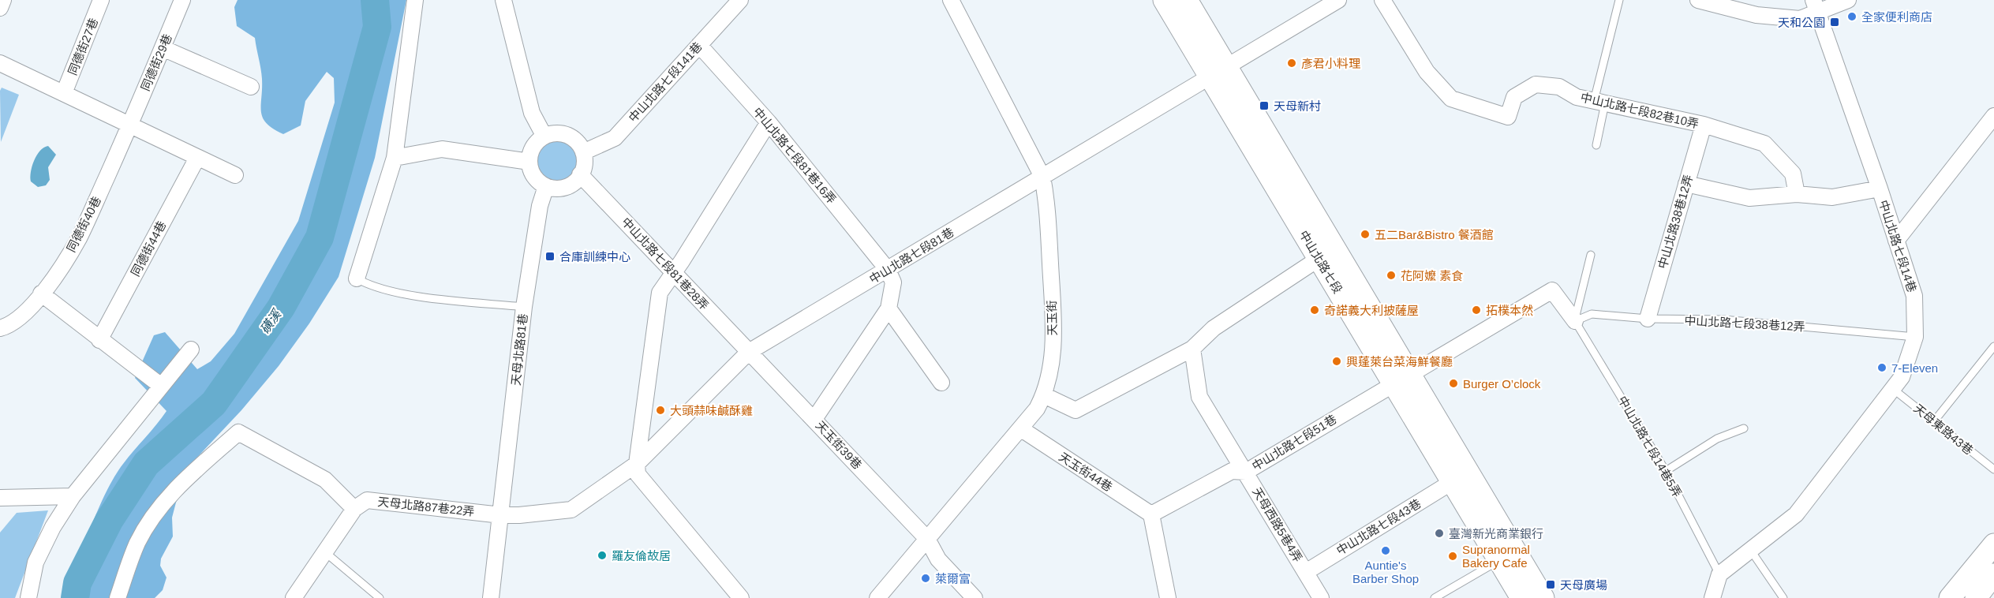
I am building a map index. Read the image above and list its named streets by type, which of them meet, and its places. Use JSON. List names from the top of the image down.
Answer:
{
  "streets": {
    "main road": ["中山北路七段"],
    "street": [
      "同德街27巷",
      "同德街29巷",
      "中山北路七段141巷",
      "中山北路七段82巷10弄",
      "中山北路七段81巷16弄",
      "中山北路38巷12弄",
      "同德街40巷",
      "中山北路七段14巷",
      "同德街44巷",
      "中山北路七段81巷",
      "中山北路七段81巷28弄",
      "天玉街",
      "天母北路81巷",
      "中山北路七段51巷",
      "天玉街39巷",
      "天玉街44巷",
      "天母北路87巷22弄",
      "天母西路5巷4弄",
      "中山北路七段43巷"
    ],
    "lane": ["中山北路七段38巷12弄", "天母東路43巷", "中山北路七段14巷5弄"]
  },
  "crossings": [
    ["同德街29巷", "同德街40巷"],
    ["中山北路七段141巷", "中山北路七段81巷16弄"],
    ["中山北路七段141巷", "中山北路七段81巷28弄"],
    ["中山北路七段141巷", "天母北路81巷"],
    ["中山北路七段82巷10弄", "中山北路38巷12弄"],
    ["中山北路七段81巷16弄", "中山北路七段81巷"],
    ["中山北路38巷12弄", "中山北路七段38巷12弄"],
    ["中山北路七段14巷", "中山北路七段38巷12弄"],
    ["中山北路七段14巷", "天母東路43巷"],
    ["中山北路七段14巷", "中山北路七段14巷5弄"],
    ["中山北路七段81巷", "中山北路七段"],
    ["中山北路七段81巷", "中山北路七段81巷28弄"],
    ["中山北路七段81巷", "天玉街"],
    ["中山北路七段81巷", "天母北路81巷"],
    ["中山北路七段81巷", "天玉街39巷"],
    ["中山北路七段81巷", "天母北路87巷22弄"],
    ["中山北路七段", "中山北路七段51巷"],
    ["中山北路七段", "中山北路七段43巷"],
    ["中山北路七段81巷28弄", "天母北路81巷"],
    ["中山北路七段81巷28弄", "天玉街39巷"],
    ["天玉街", "天玉街39巷"],
    ["天玉街", "天玉街44巷"],
    ["中山北路七段38巷12弄", "中山北路七段51巷"],
    ["中山北路七段38巷12弄", "中山北路七段14巷5弄"],
    ["天母北路81巷", "天母北路87巷22弄"],
    ["中山北路七段51巷", "中山北路七段14巷5弄"],
    ["中山北路七段51巷", "天玉街44巷"],
    ["中山北路七段51巷", "天母西路5巷4弄"],
    ["天母西路5巷4弄", "中山北路七段43巷"]
  ],
  "water": ["磺溪"],
  "places": {
    "other": [
      "全家便利商店",
      "彥君小料理",
      "五二Bar&Bistro 餐酒館",
      "花阿嬤 素食",
      "奇諾義大利披薩屋",
      "拓樸本然",
      "興蓬萊台菜海鮮餐廳",
      "7-Eleven",
      "Burger O’clock",
      "大頭蒜味鹹酥雞",
      "臺灣新光商業銀行",
      "Auntie's Barber Shop",
      "羅友倫故居",
      "Supranormal Bakery Cafe",
      "萊爾富"
    ],
    "transit": [
      "天和公園",
      "天母新村",
      "合庫訓練中心",
      "天母廣場"
    ]
  }
}
